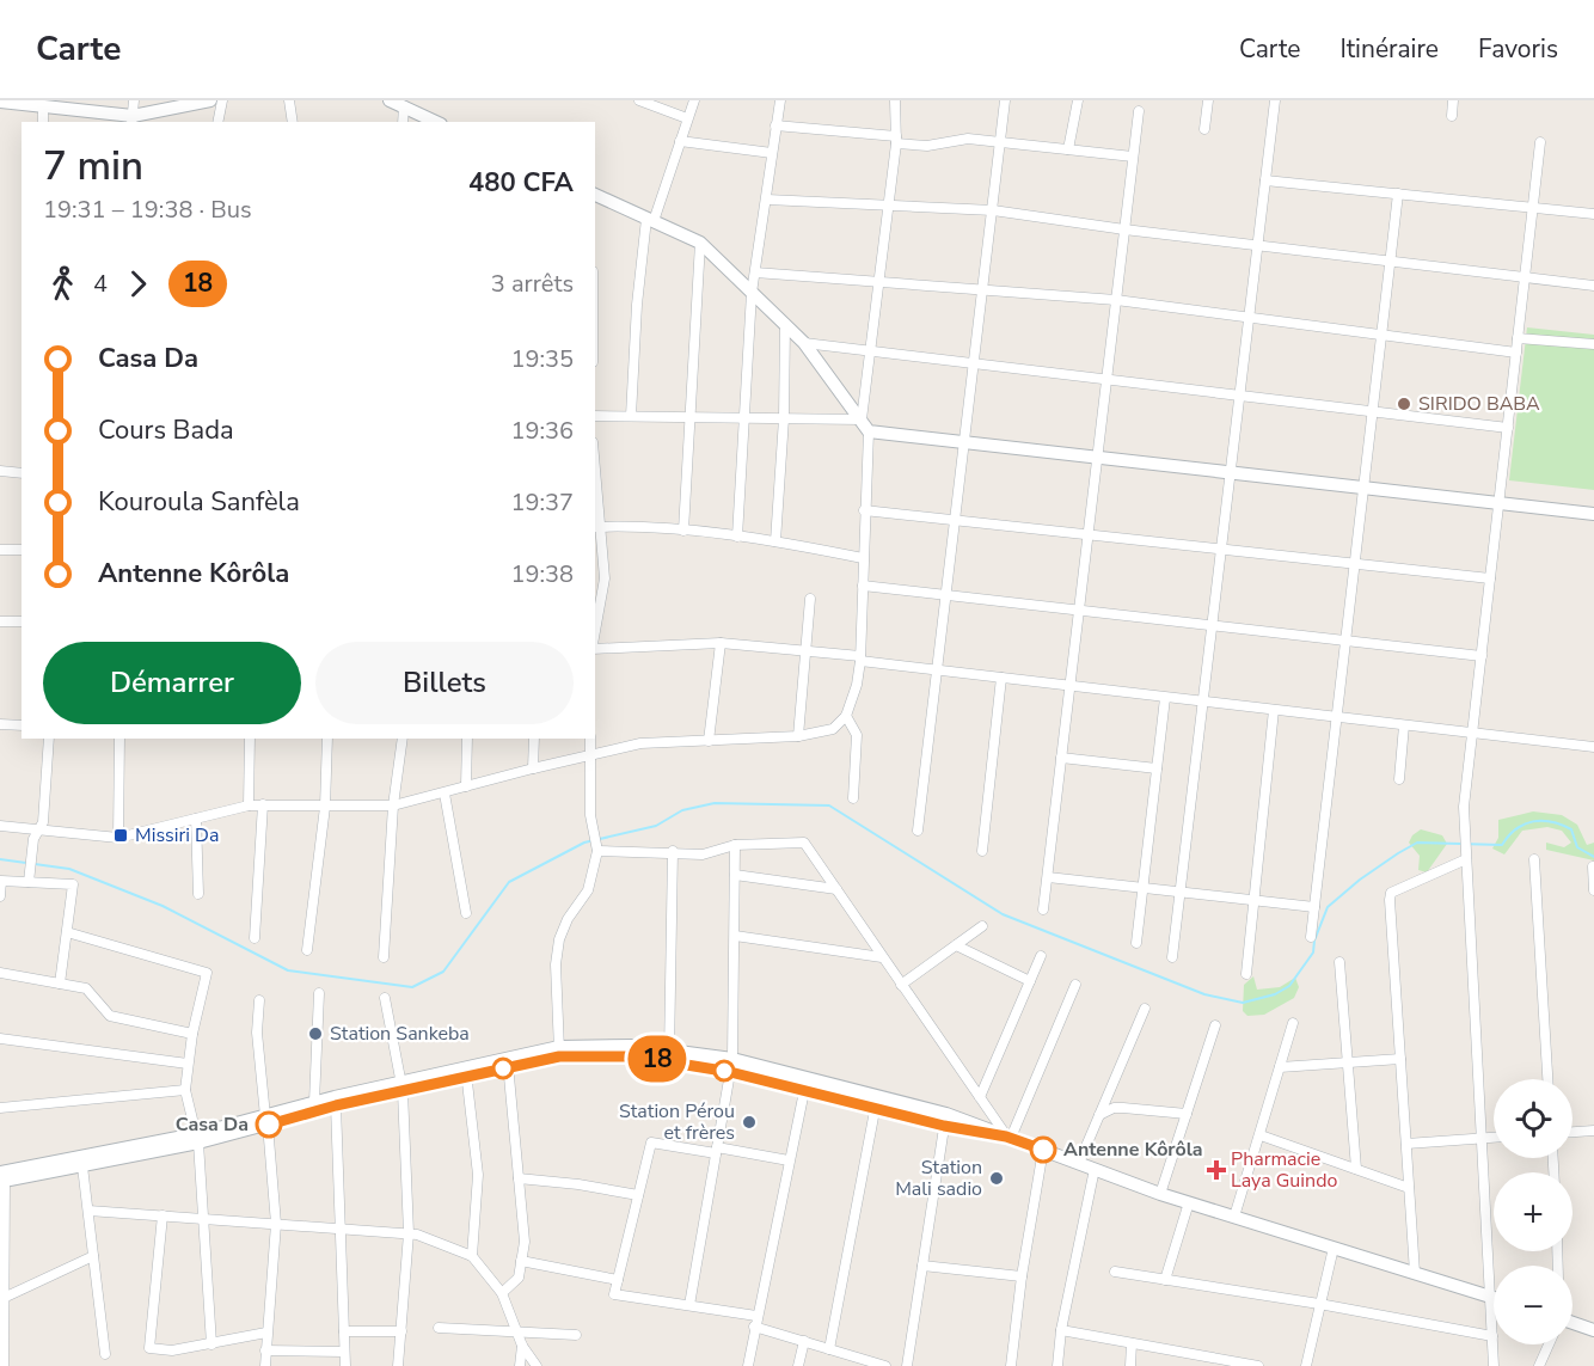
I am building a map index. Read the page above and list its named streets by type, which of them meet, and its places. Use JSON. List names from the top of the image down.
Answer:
{
  "places": {
    "other": [
      "SIRIDO BABA",
      "Station Sankeba",
      "Station Pérou et frères",
      "Casa Da",
      "Antenne Kôrôla",
      "Station Mali sadio"
    ],
    "transit": ["Missiri Da"],
    "health": ["Pharmacie Laya Guindo"]
  },
  "lines": ["bus line 18"],
  "page": {
    "header": "Carte",
    "nav": ["Carte", "Itinéraire", "Favoris"],
    "on_map": "18",
    "heading": ["7 min", "19:31 – 19:38 · Bus", "480 CFA"],
    "legs": ["4", "18", "3 arrêts"],
    "list": [
      {
        "name": "Casa Da",
        "value": "19:35"
      },
      {
        "name": "Cours Bada",
        "value": "19:36"
      },
      {
        "name": "Kouroula Sanfèla",
        "value": "19:37"
      },
      {
        "name": "Antenne Kôrôla",
        "value": "19:38"
      }
    ],
    "buttons": ["Démarrer", "Billets"],
    "map_buttons": ["+", "−"]
  }
}
